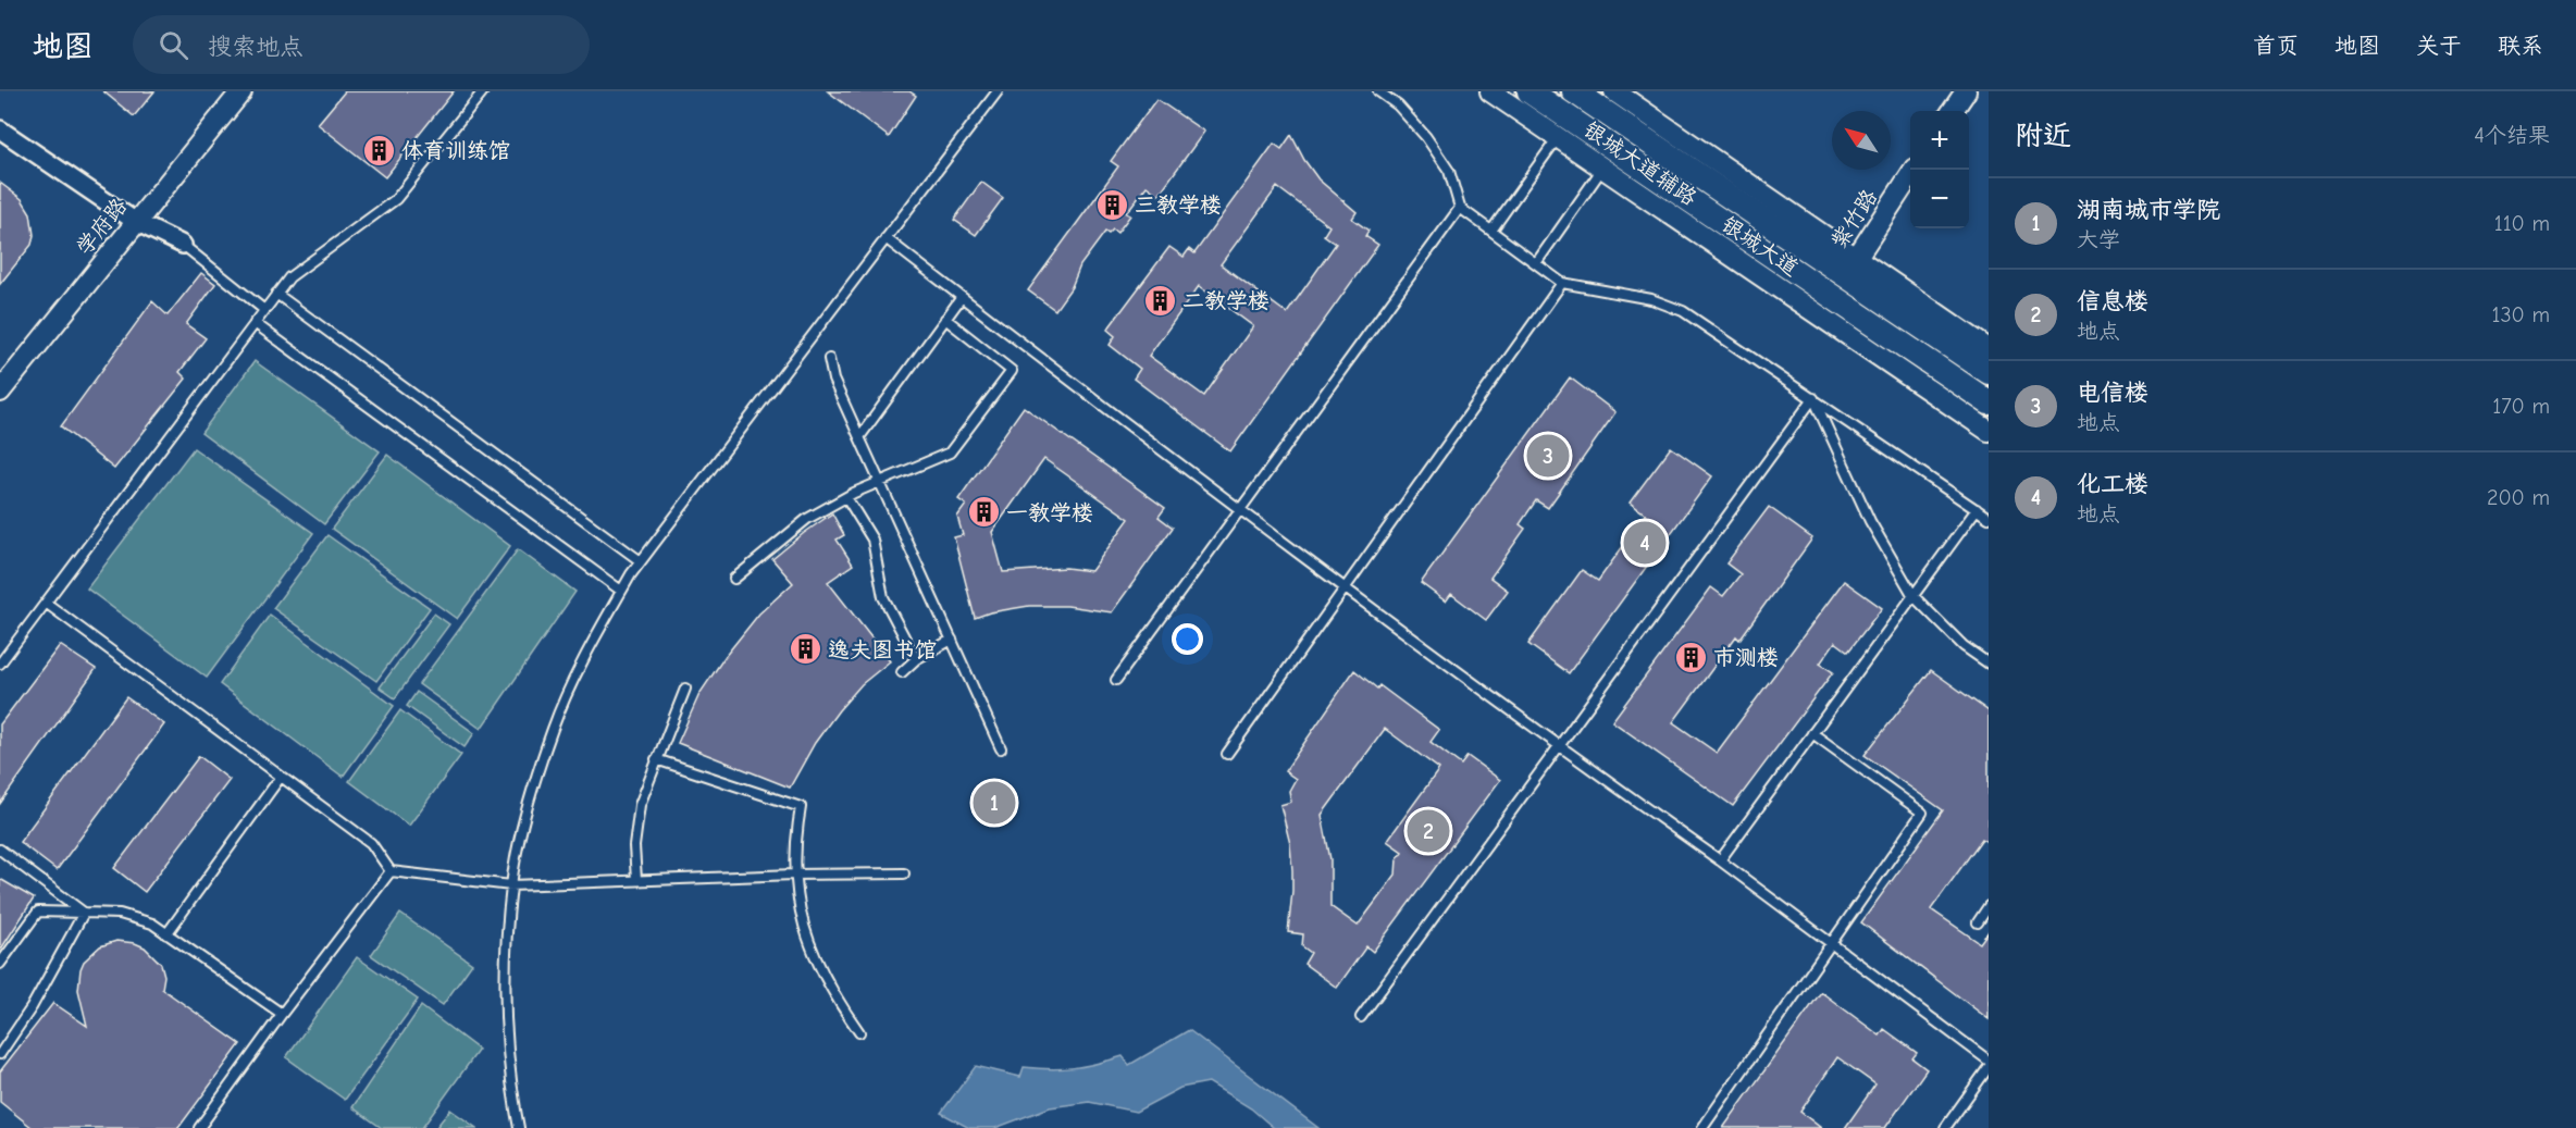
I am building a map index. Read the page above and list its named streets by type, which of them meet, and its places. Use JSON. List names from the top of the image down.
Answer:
{
  "streets": {
    "main road": ["银城大道"],
    "street": ["银城大道辅路", "紫竹路", "学府路"]
  },
  "crossings": [
    ["银城大道辅路", "紫竹路"],
    ["银城大道辅路", "银城大道"],
    ["紫竹路", "银城大道"]
  ],
  "places": {
    "building": [
      "体育训练馆",
      "三教学楼",
      "二教学楼",
      "一教学楼",
      "逸夫图书馆",
      "市测楼"
    ]
  },
  "north": "top left",
  "page": {
    "header": "地图",
    "search": "搜索地点",
    "nav": [
      "首页",
      "地图",
      "关于",
      "联系"
    ],
    "heading": ["附近", "4个结果"],
    "map_buttons": ["+", "−"],
    "list": [
      {
        "mark": "1",
        "name": "湖南城市学院",
        "note": "大学",
        "value": "110 m"
      },
      {
        "mark": "2",
        "name": "信息楼",
        "note": "地点",
        "value": "130 m"
      },
      {
        "mark": "3",
        "name": "电信楼",
        "note": "地点",
        "value": "170 m"
      },
      {
        "mark": "4",
        "name": "化工楼",
        "note": "地点",
        "value": "200 m"
      }
    ],
    "pins": [
      "3",
      "4",
      "1",
      "2"
    ]
  }
}
